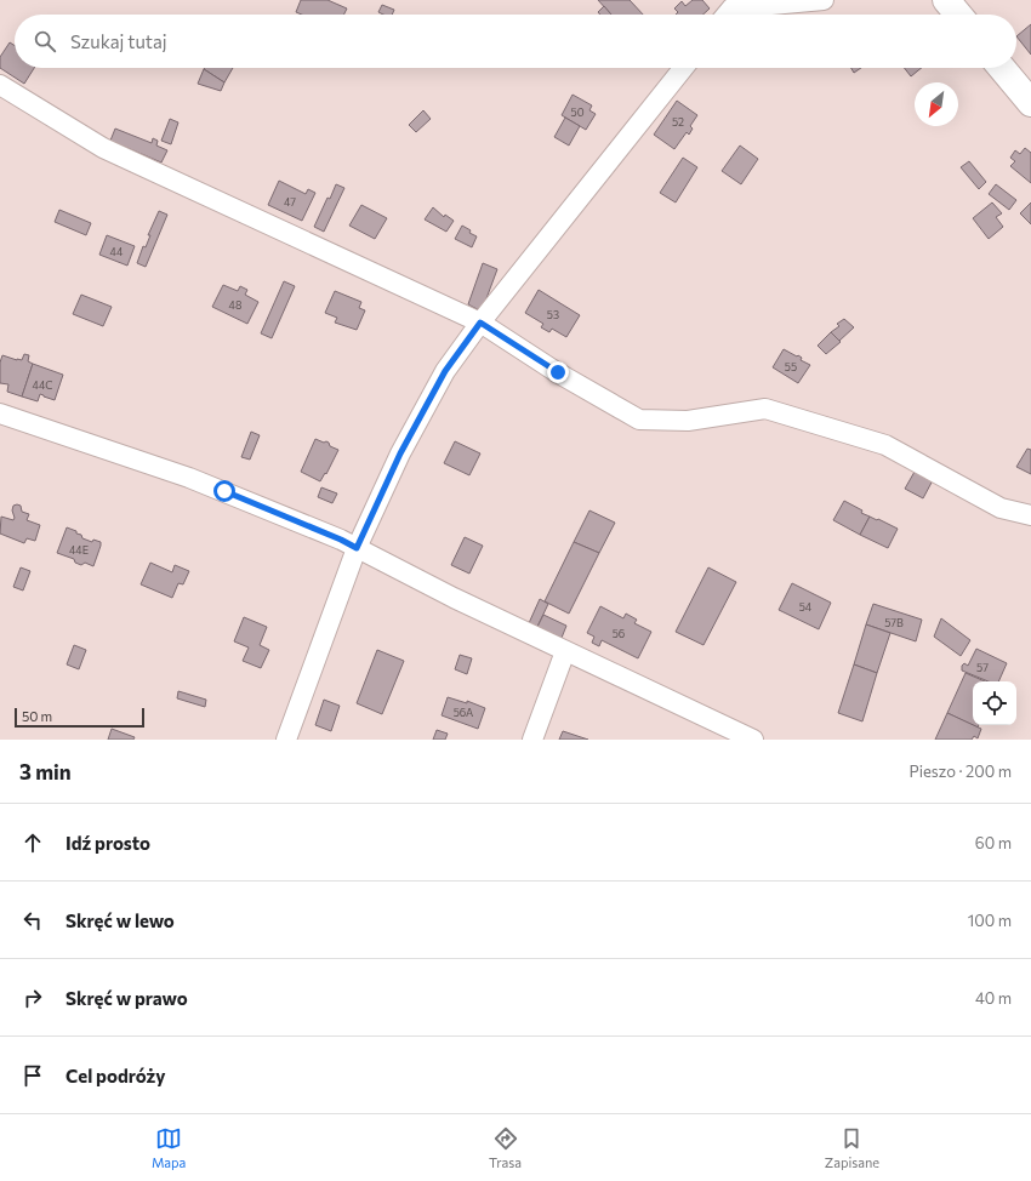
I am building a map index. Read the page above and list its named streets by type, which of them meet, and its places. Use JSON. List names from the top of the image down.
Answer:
{
  "house_numbers": [
    "50",
    "52",
    "47",
    "44",
    "48",
    "53",
    "55",
    "44C",
    "44E",
    "54",
    "57B",
    "56",
    "57",
    "56A"
  ],
  "scale_bar": "50 m",
  "north": "bottom left",
  "page": {
    "search": "Szukaj tutaj",
    "scale": "50 m",
    "heading": ["3 min", "Pieszo · 200 m"],
    "list": [
      ["Idź prosto", "60 m"],
      ["Skręć w lewo", "100 m"],
      ["Skręć w prawo", "40 m"],
      "Cel podróży"
    ],
    "nav": ["Mapa", "Trasa", "Zapisane"]
  }
}
